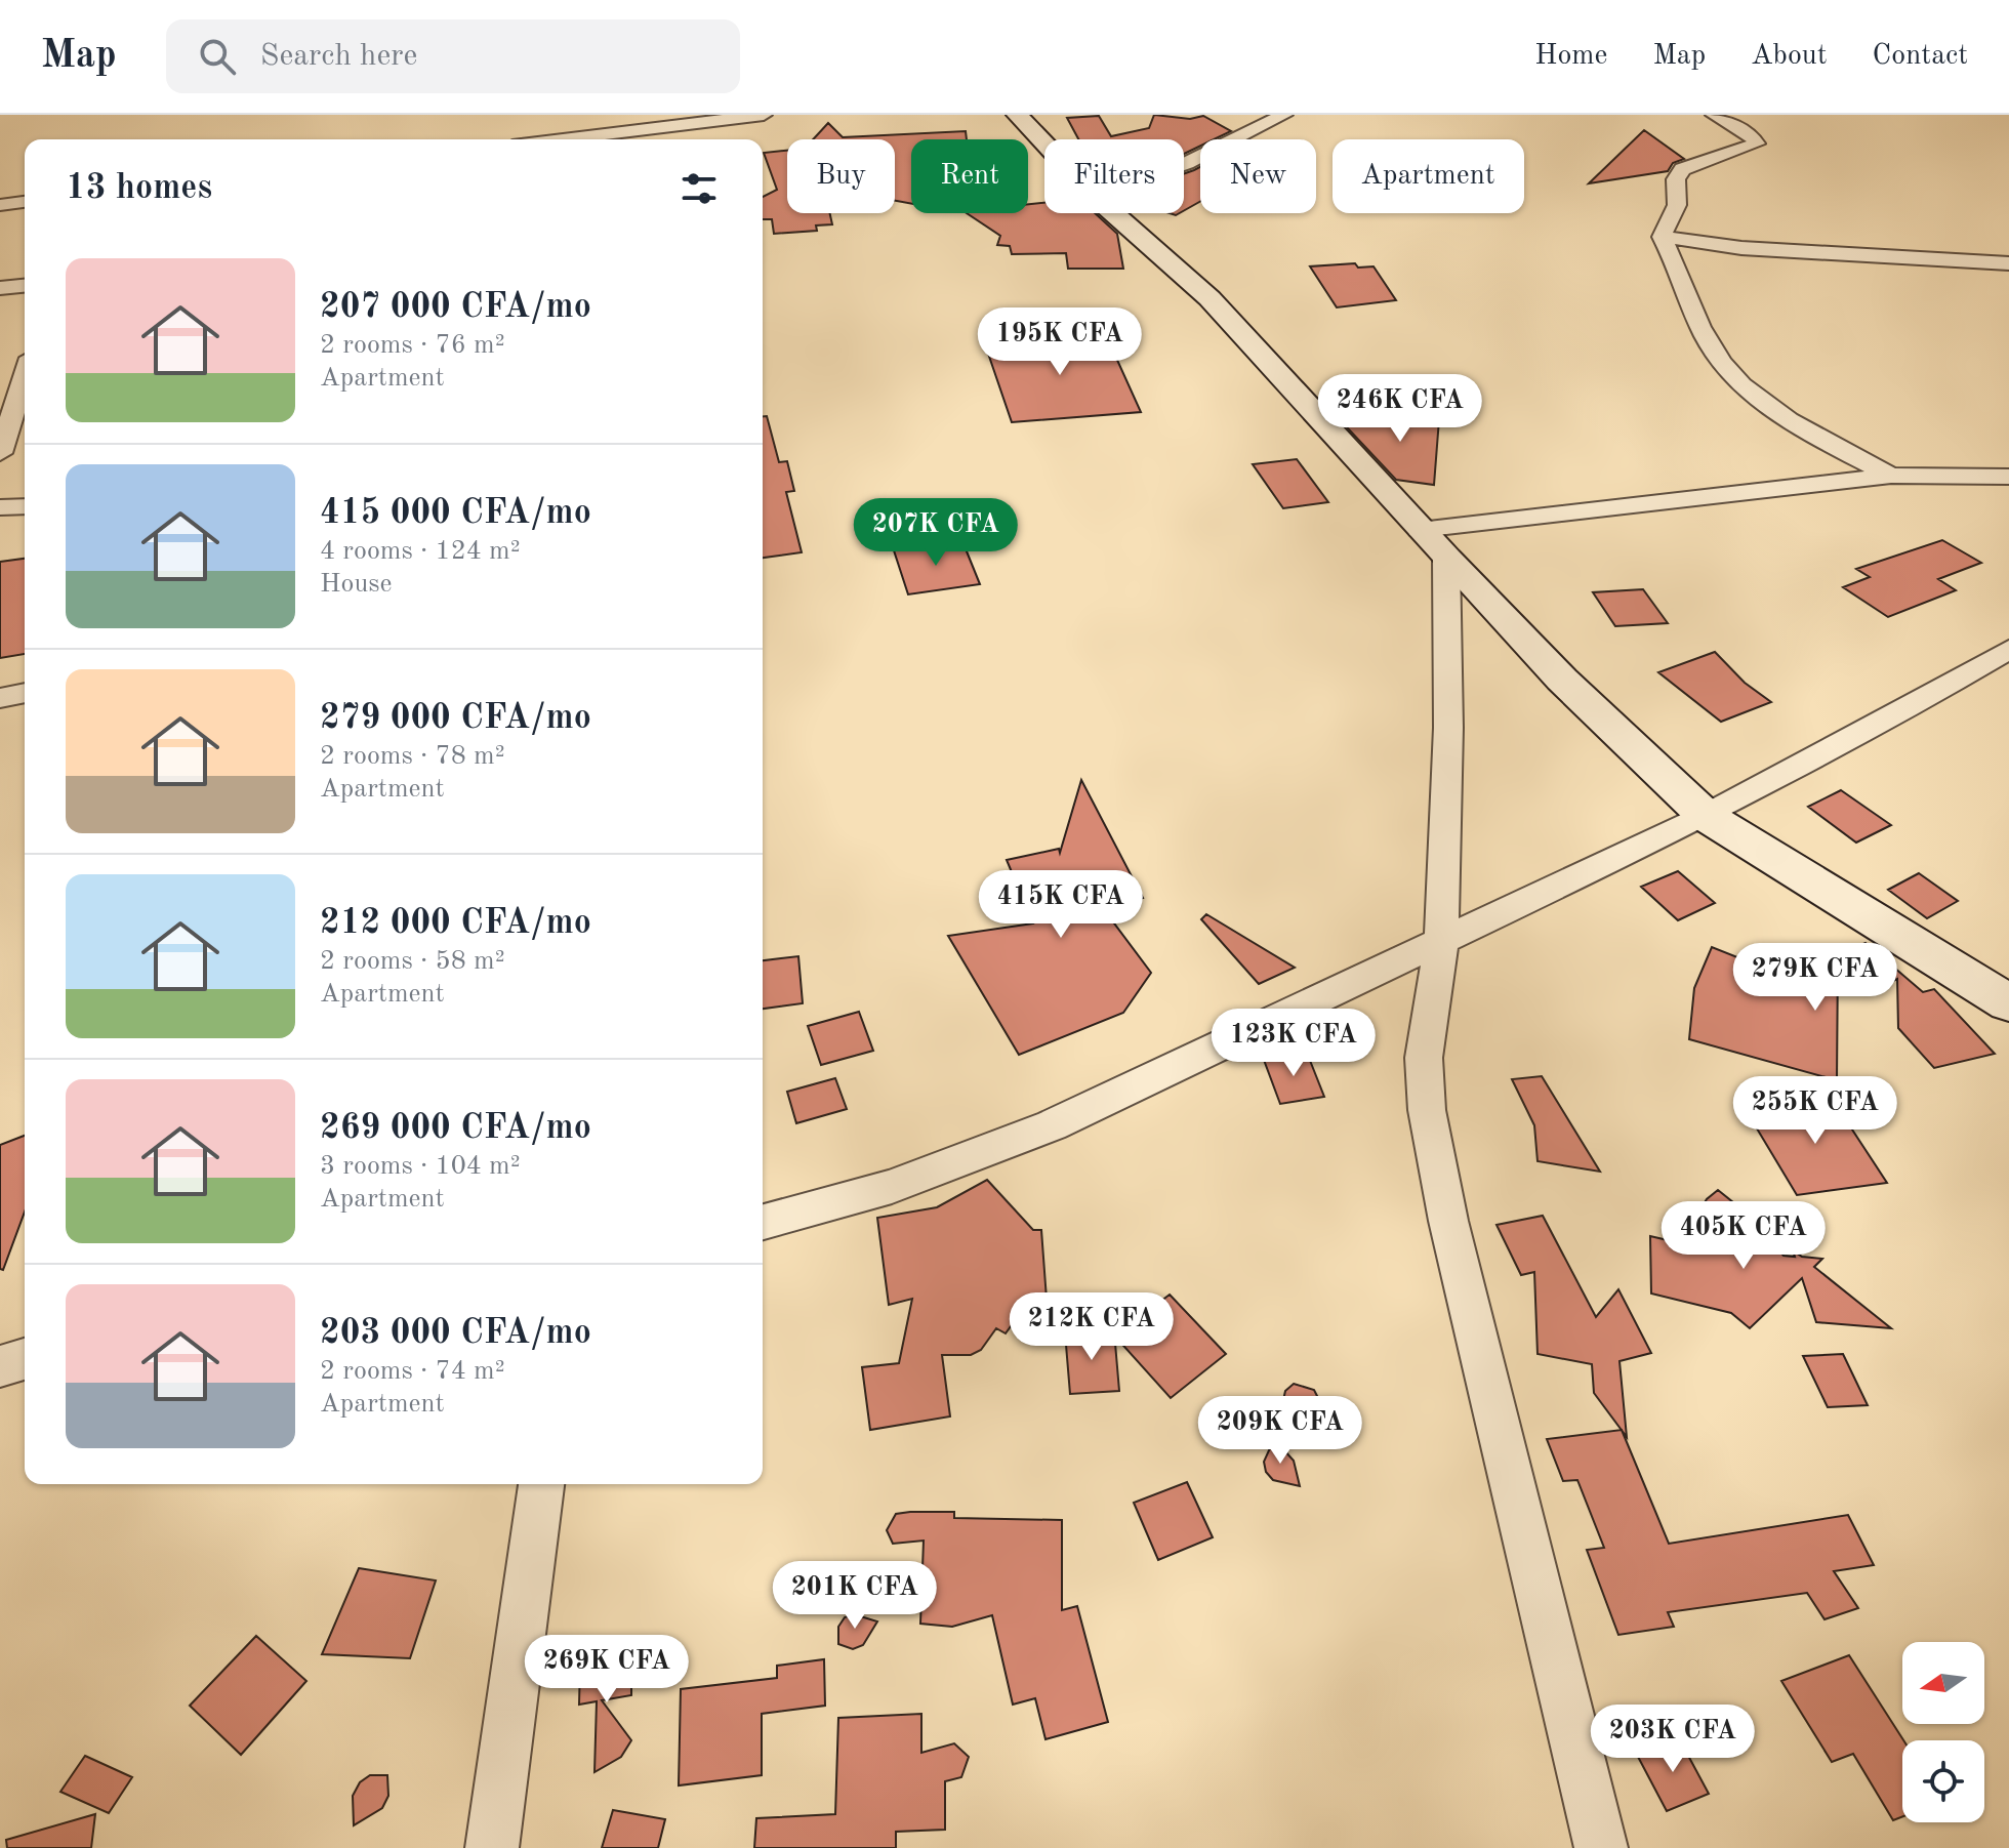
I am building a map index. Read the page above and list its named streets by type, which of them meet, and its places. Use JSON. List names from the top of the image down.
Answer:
{
  "north": "left",
  "page": {
    "header": "Map",
    "search": "Search here",
    "nav": [
      "Home",
      "Map",
      "About",
      "Contact"
    ],
    "chip": [
      "Buy",
      "Rent",
      "Filters",
      "New",
      "Apartment"
    ],
    "heading": "13 homes",
    "list": [
      {
        "name": "207 000 CFA/mo",
        "note": "2 rooms · 76 m² · Apartment"
      },
      {
        "name": "415 000 CFA/mo",
        "note": "4 rooms · 124 m² · House"
      },
      {
        "name": "279 000 CFA/mo",
        "note": "2 rooms · 78 m² · Apartment"
      },
      {
        "name": "212 000 CFA/mo",
        "note": "2 rooms · 58 m² · Apartment"
      },
      {
        "name": "269 000 CFA/mo",
        "note": "3 rooms · 104 m² · Apartment"
      },
      {
        "name": "203 000 CFA/mo",
        "note": "2 rooms · 74 m² · Apartment"
      }
    ],
    "price": [
      "195K CFA",
      "246K CFA",
      "207K CFA",
      "415K CFA",
      "279K CFA",
      "123K CFA",
      "255K CFA",
      "405K CFA",
      "212K CFA",
      "209K CFA",
      "201K CFA",
      "269K CFA",
      "203K CFA"
    ]
  }
}
